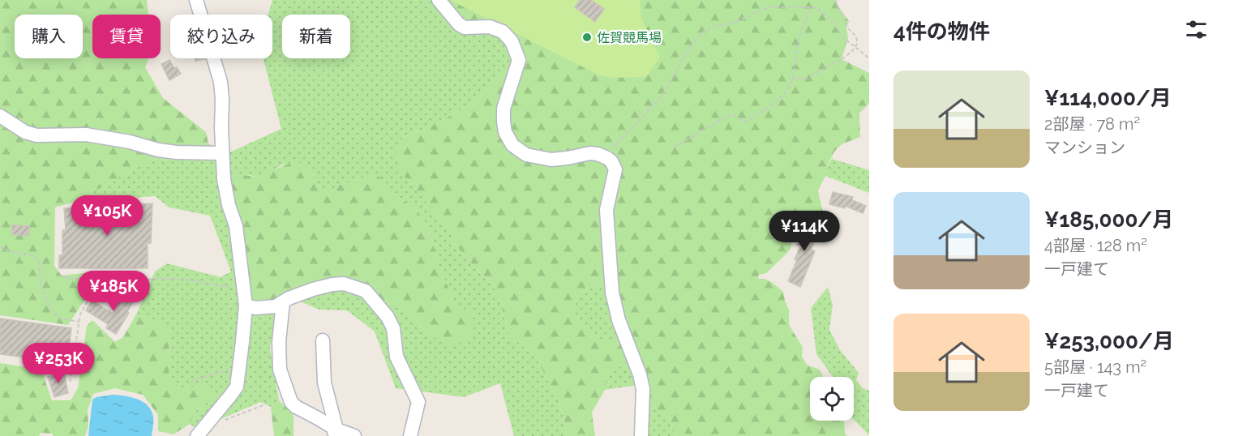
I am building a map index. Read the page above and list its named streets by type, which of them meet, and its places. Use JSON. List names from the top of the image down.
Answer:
{
  "places": ["佐賀競馬場"],
  "page": {
    "heading": "4件の物件",
    "chip": [
      "購入",
      "賃貸",
      "絞り込み",
      "新着"
    ],
    "list": [
      {
        "name": "¥114,000/月",
        "note": "2部屋 · 78 m² · マンション"
      },
      {
        "name": "¥185,000/月",
        "note": "4部屋 · 128 m² · 一戸建て"
      },
      {
        "name": "¥253,000/月",
        "note": "5部屋 · 143 m² · 一戸建て"
      }
    ],
    "price": [
      "¥105K",
      "¥114K",
      "¥185K",
      "¥253K"
    ]
  }
}
